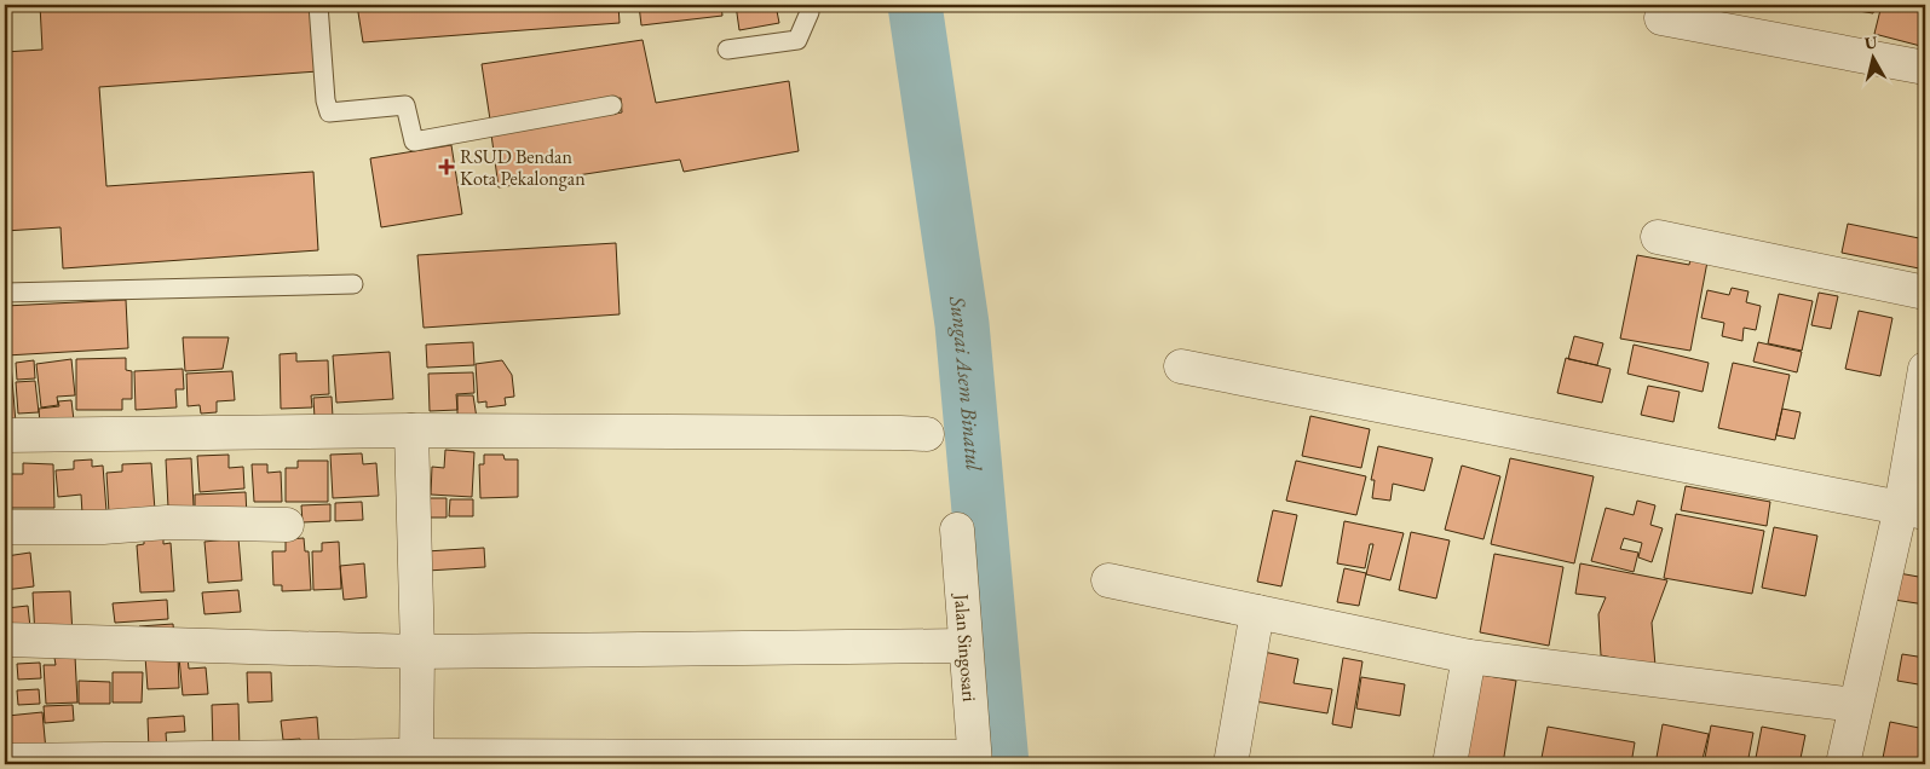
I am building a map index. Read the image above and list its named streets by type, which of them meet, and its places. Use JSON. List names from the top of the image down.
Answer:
{
  "streets": {
    "street": ["Jalan Singosari"]
  },
  "water": ["Sungai Asem Binatul"],
  "places": {
    "health": ["RSUD Bendan Kota Pekalongan"]
  },
  "north": "top"
}
